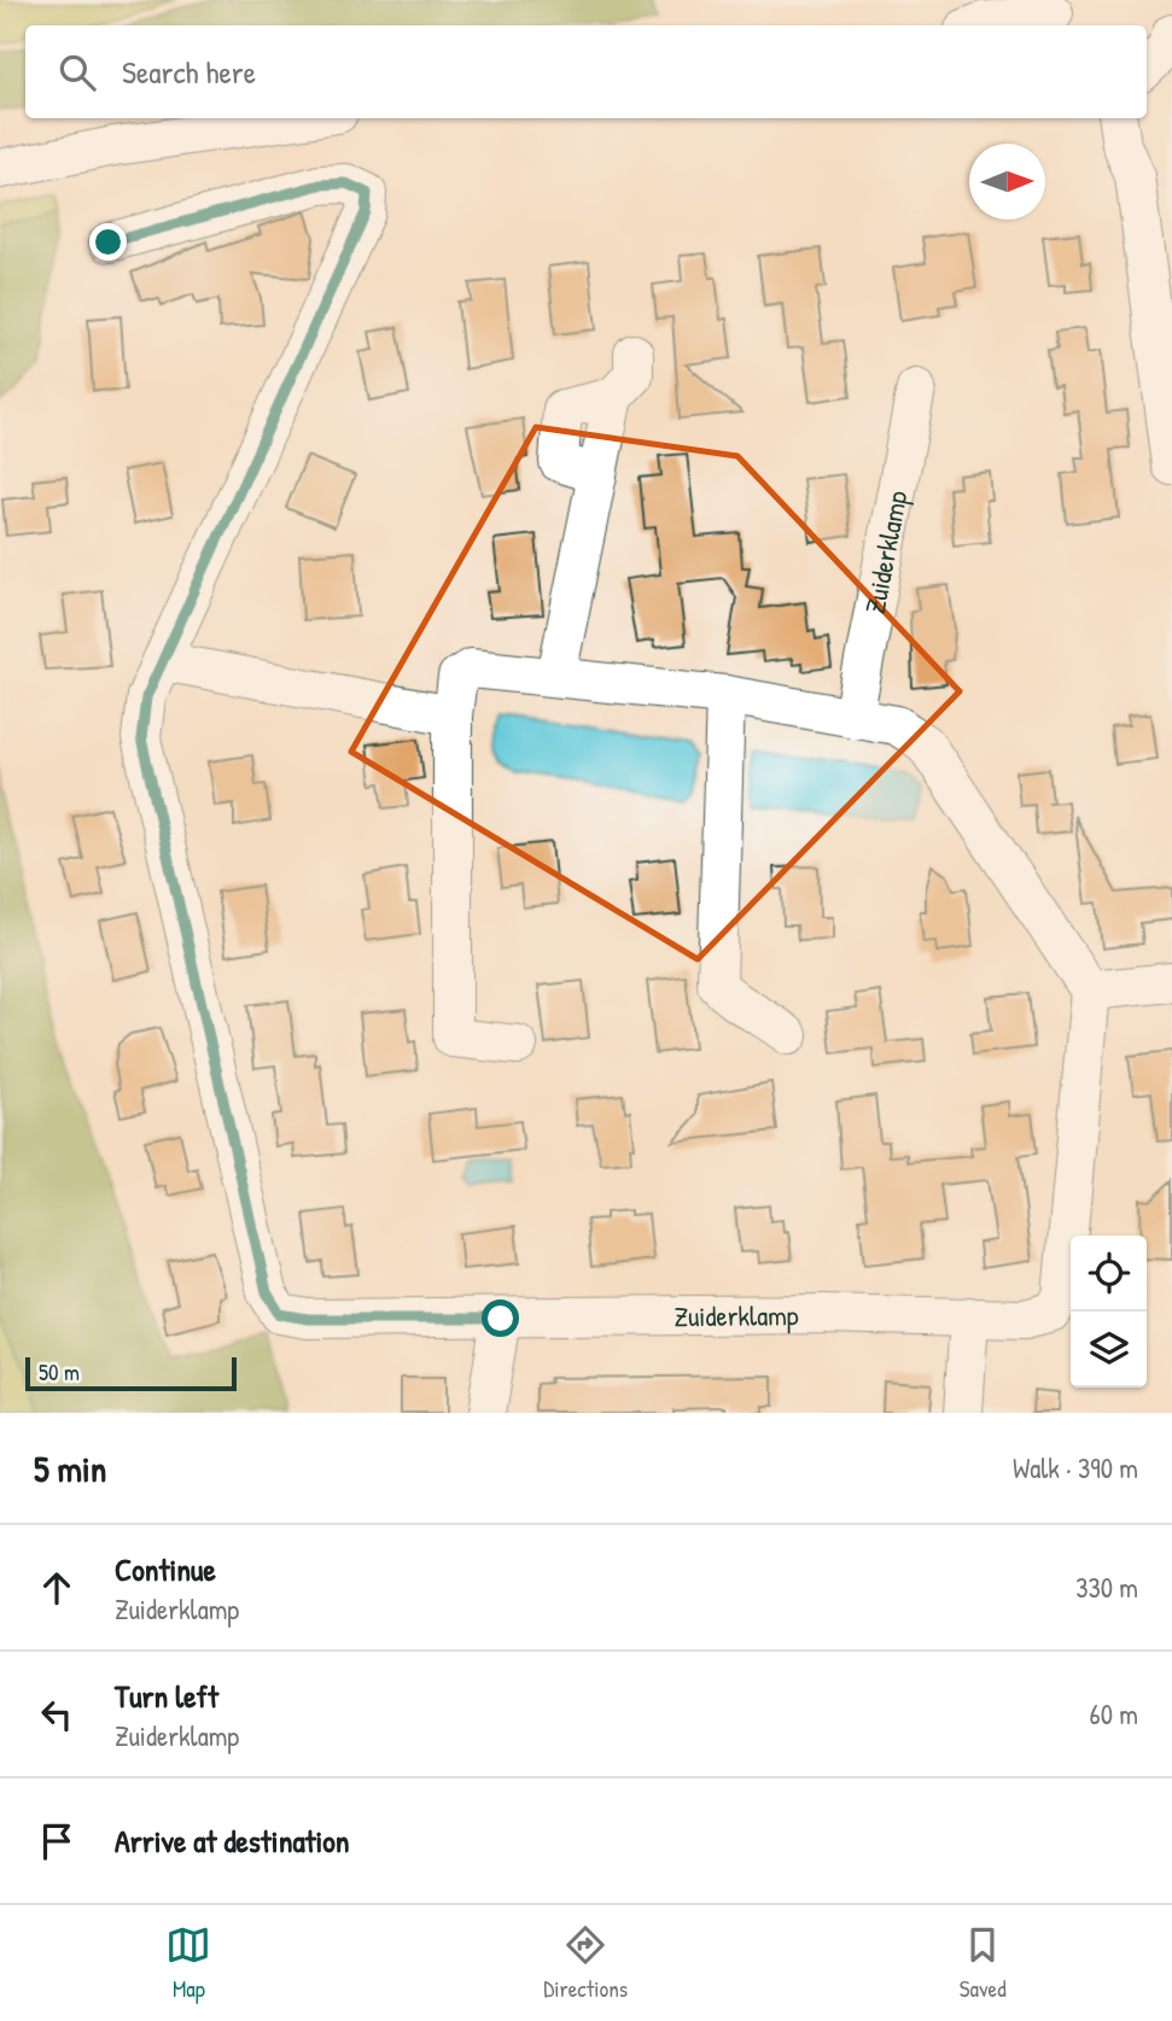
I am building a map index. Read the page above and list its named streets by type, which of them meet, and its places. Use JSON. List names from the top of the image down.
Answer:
{
  "streets": {
    "street": ["Zuiderklamp"]
  },
  "scale_bar": "50 m",
  "north": "right",
  "page": {
    "search": "Search here",
    "scale": "50 m",
    "heading": ["5 min", "Walk · 390 m"],
    "list": [
      ["Continue", "Zuiderklamp", "330 m"],
      ["Turn left", "Zuiderklamp", "60 m"],
      "Arrive at destination"
    ],
    "nav": ["Map", "Directions", "Saved"]
  }
}
